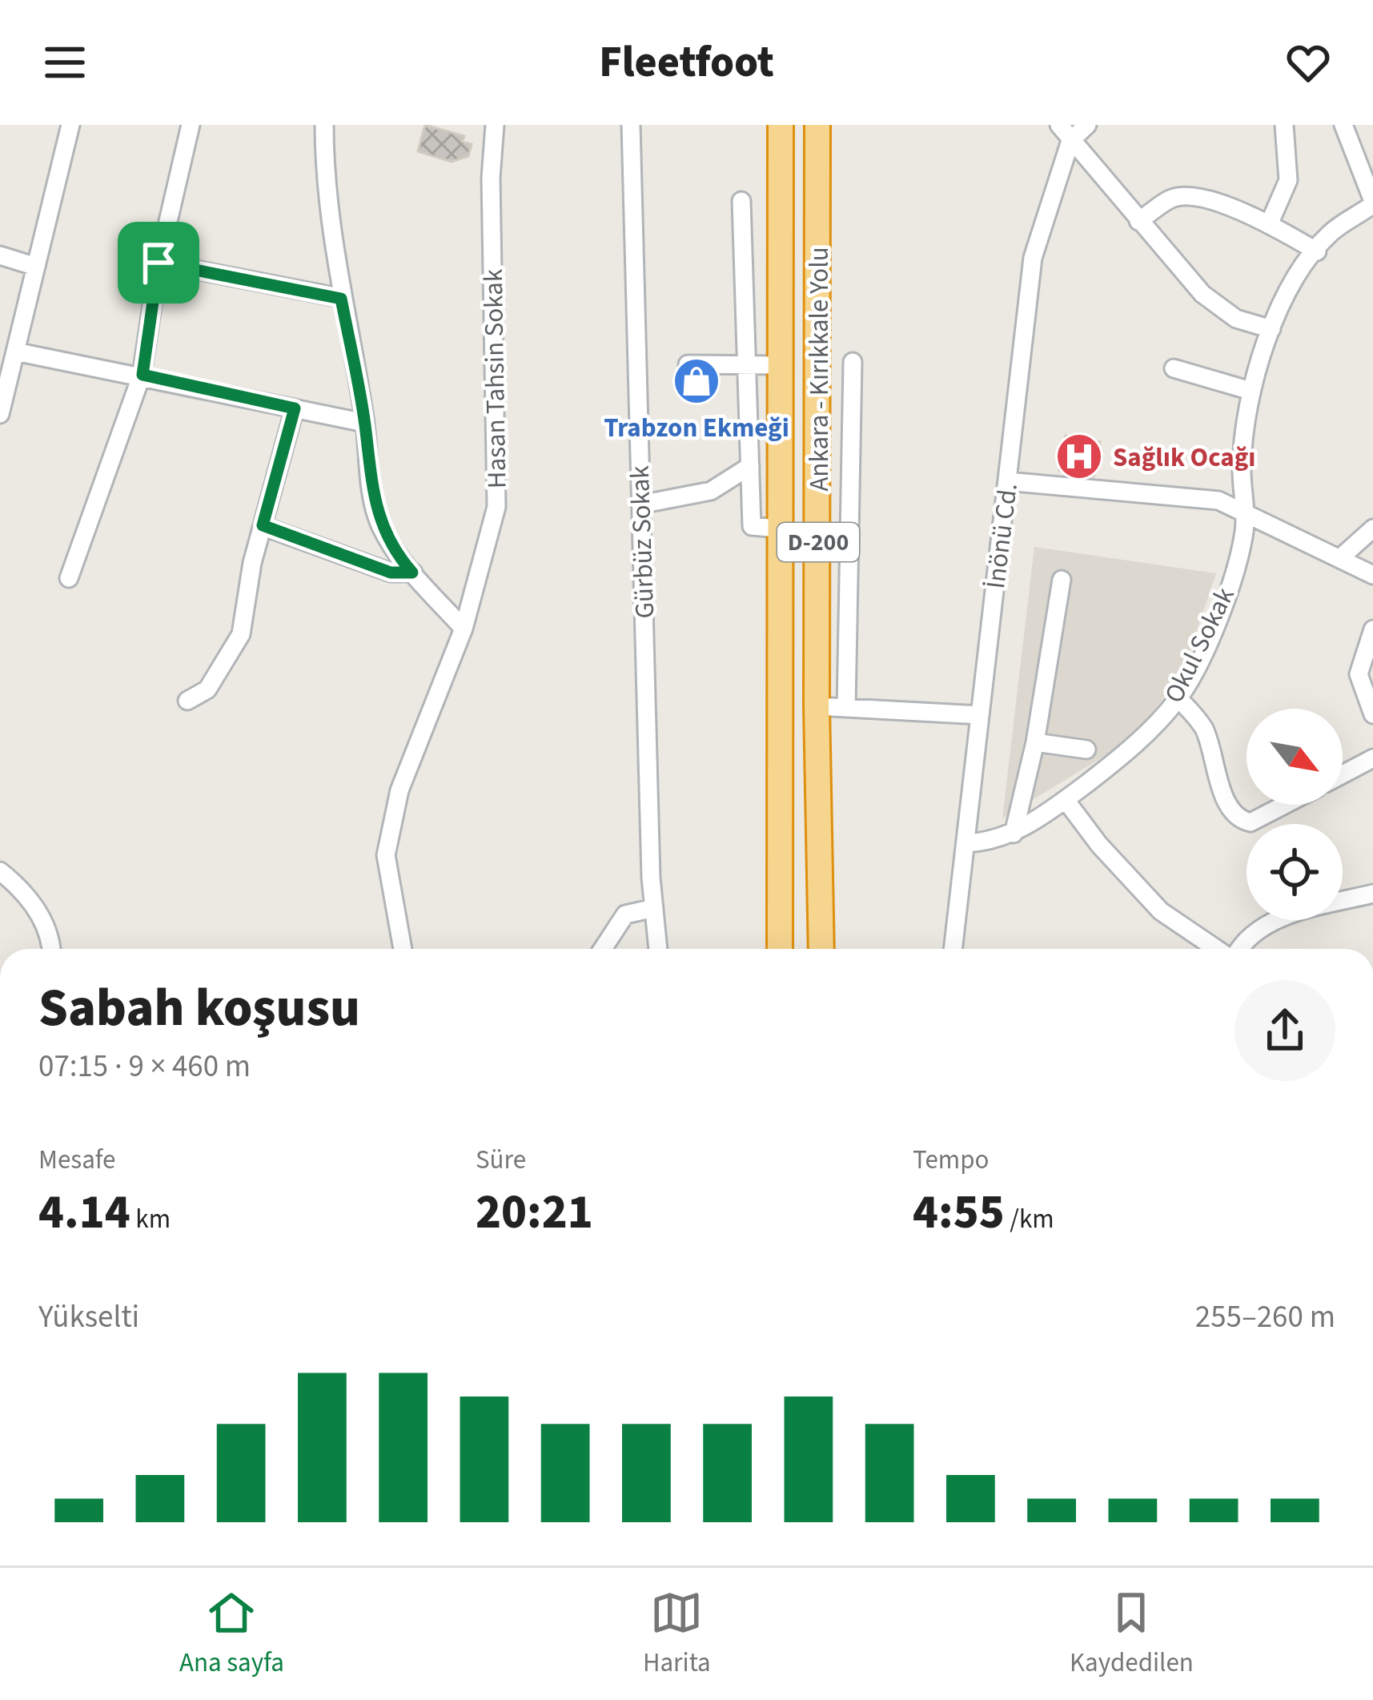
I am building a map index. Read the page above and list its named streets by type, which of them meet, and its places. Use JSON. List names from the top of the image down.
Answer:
{
  "streets": {
    "highway": ["Ankara - Kırıkkale Yolu", "D-200"],
    "street": [
      "Hasan Tahsin Sokak",
      "İnönü Cd.",
      "Gürbüz Sokak",
      "Okul Sokak"
    ]
  },
  "crossings": [
    ["İnönü Cd.", "Okul Sokak"]
  ],
  "places": {
    "shop": ["Trabzon Ekmeği"],
    "hospital": ["Sağlık Ocağı"]
  },
  "north": "bottom right",
  "page": {
    "header": "Fleetfoot",
    "heading": ["Sabah koşusu", "07:15 · 9 × 460 m"],
    "stats": [
      ["Mesafe", "4.14 km"],
      ["Süre", "20:21"],
      ["Tempo", "4:55 /km"]
    ],
    "chart": ["Yükselti", "255–260 m"],
    "tabs": ["Ana sayfa", "Harita", "Kaydedilen"]
  }
}
